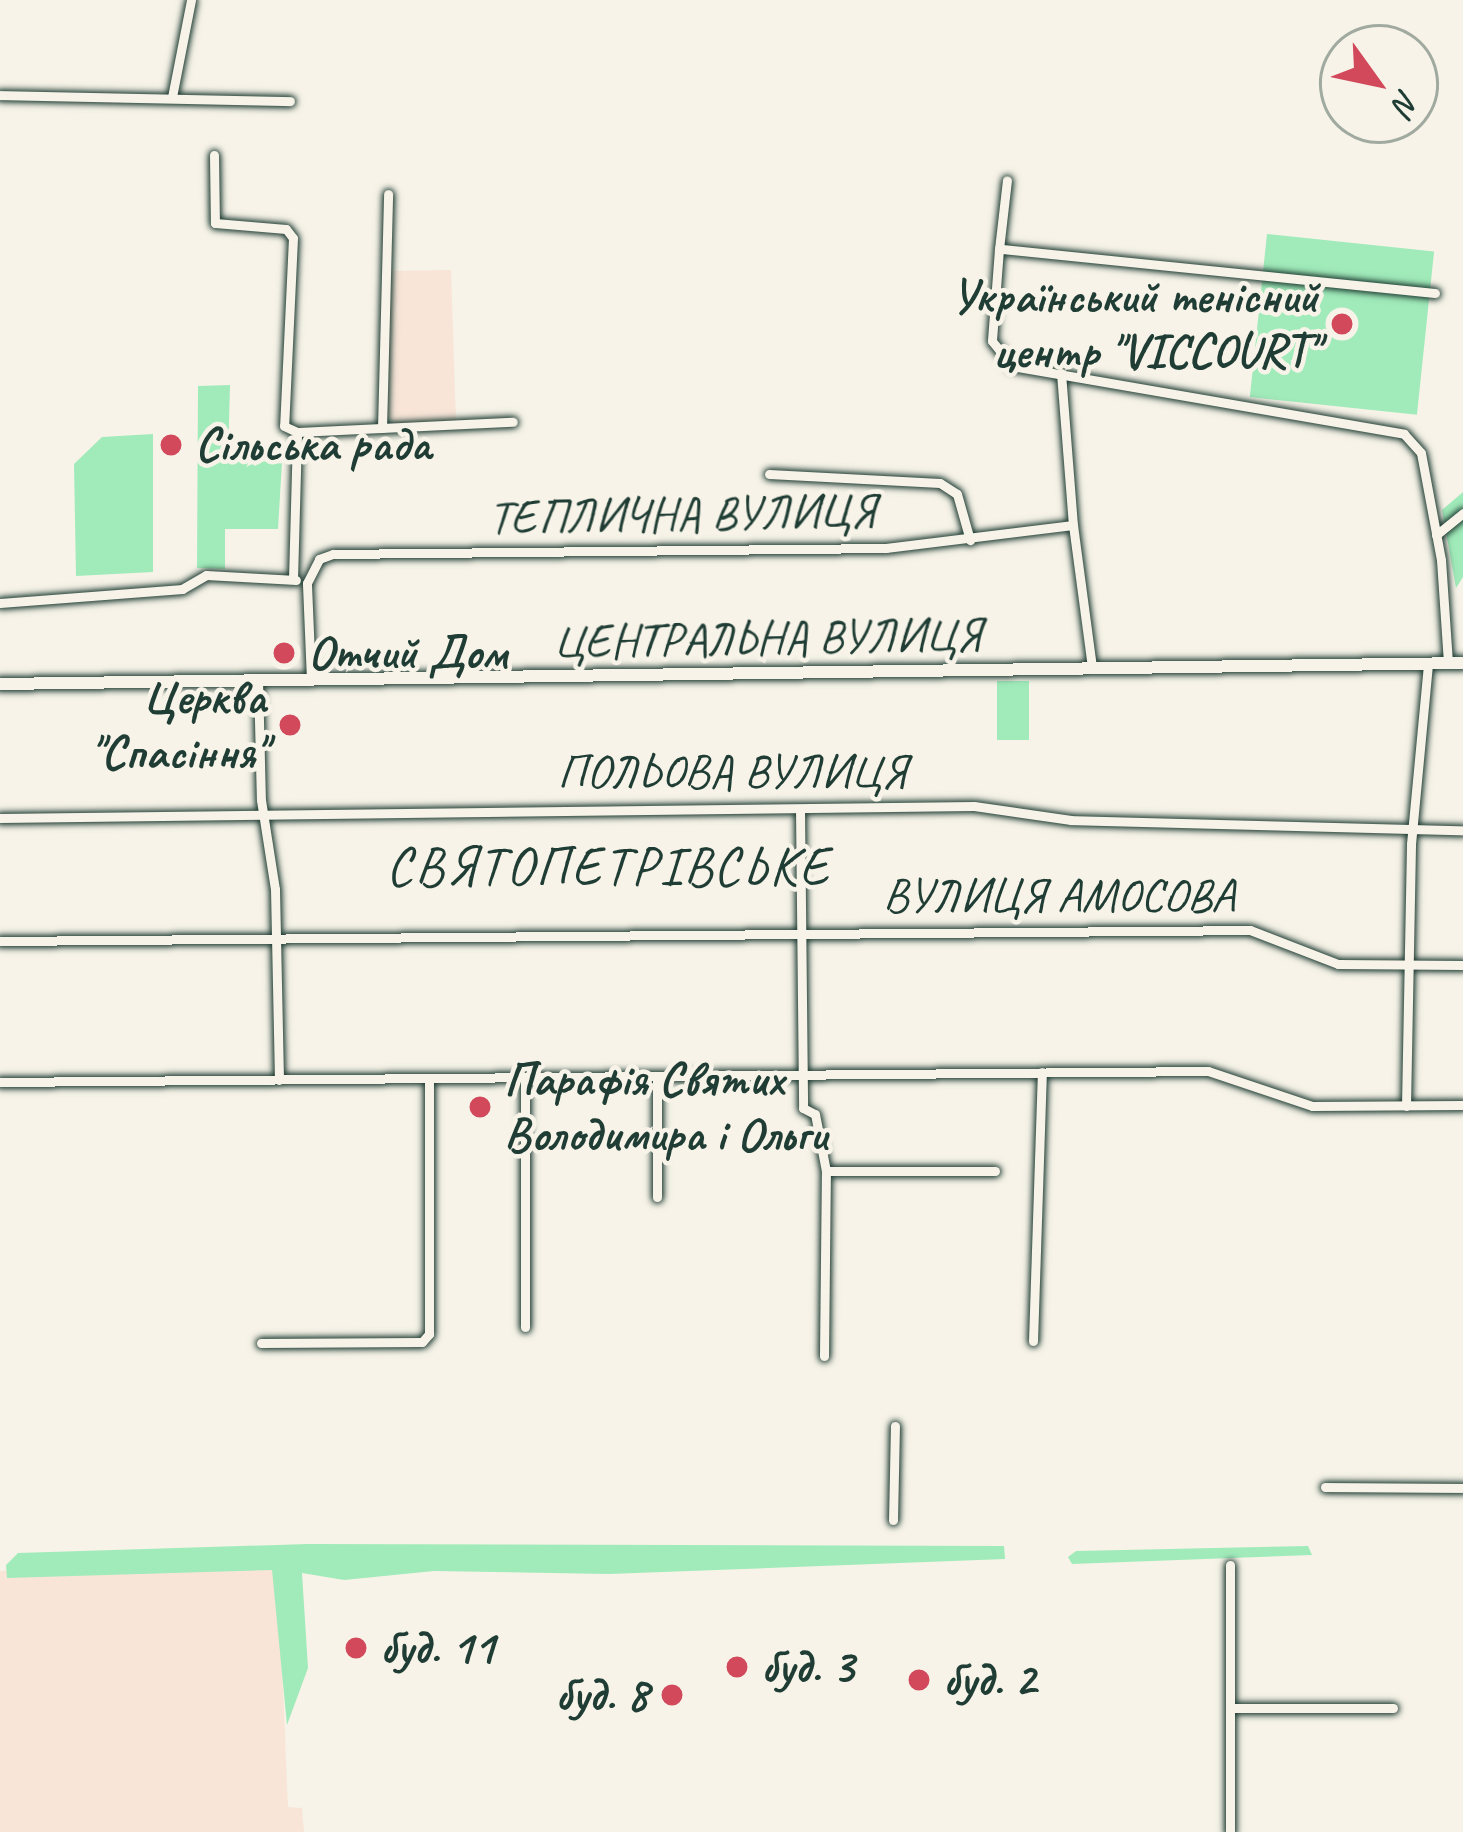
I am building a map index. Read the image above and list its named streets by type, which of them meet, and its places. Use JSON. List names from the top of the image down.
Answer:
{
  "streets": {
    "main road": ["ЦЕНТРАЛЬНА ВУЛИЦЯ"],
    "street": ["ТЕПЛИЧНА ВУЛИЦЯ", "ПОЛЬОВА ВУЛИЦЯ", "ВУЛИЦЯ АМОСОВА"]
  },
  "districts": ["СВЯТОПЕТРІВСЬКЕ"],
  "places": [
    "Український тенісний центр \"VICCOURT\"",
    "Сільська рада",
    "Отчий Дом",
    "Церква \"Спасіння\"",
    "Парафія Святих Володимира і Ольги",
    "буд. 11",
    "буд. 3",
    "буд. 2",
    "буд. 8"
  ],
  "north": "bottom right"
}
